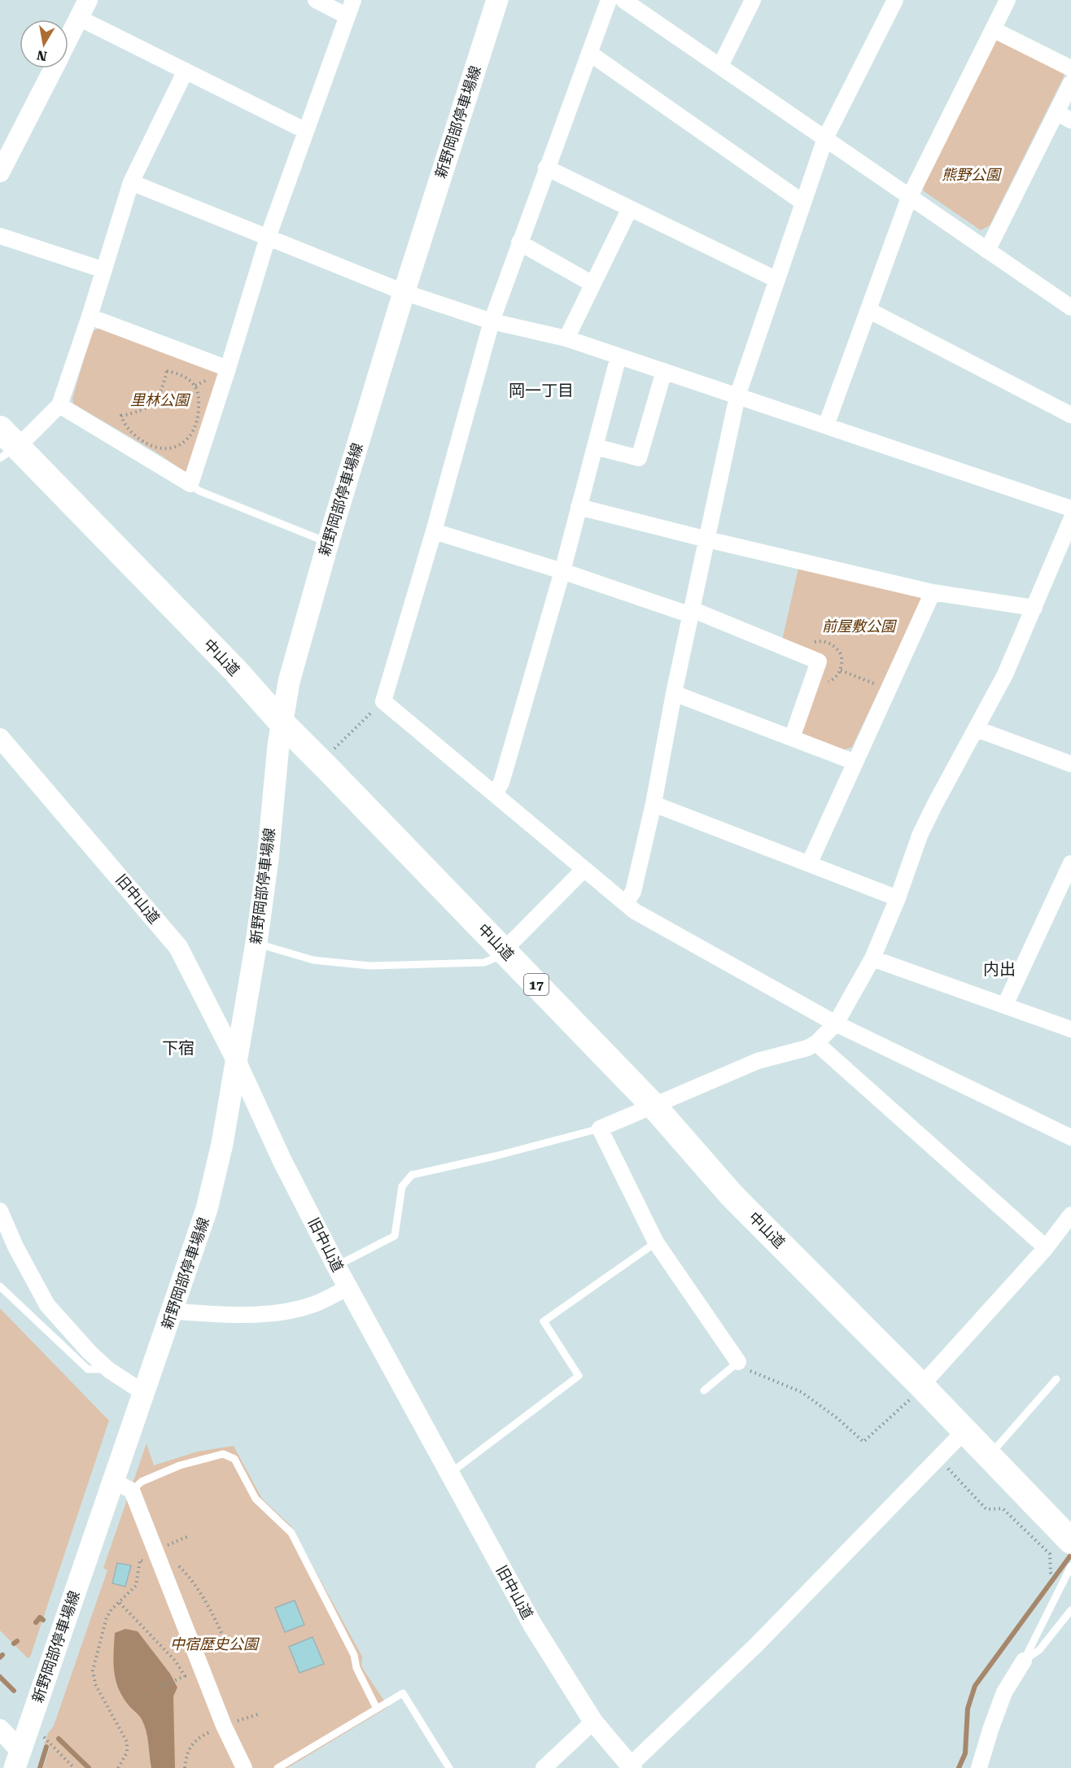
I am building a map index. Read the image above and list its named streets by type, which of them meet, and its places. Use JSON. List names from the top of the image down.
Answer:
{
  "streets": {
    "highway": ["中山道", "17"],
    "main road": ["新野岡部停車場線"],
    "street": ["旧中山道"]
  },
  "crossings": [
    ["新野岡部停車場線", "中山道"],
    ["新野岡部停車場線", "旧中山道"]
  ],
  "districts": ["岡一丁目", "内出", "下宿"],
  "parks": [
    "熊野公園",
    "里林公園",
    "前屋敷公園",
    "中宿歴史公園"
  ],
  "north": "bottom"
}
